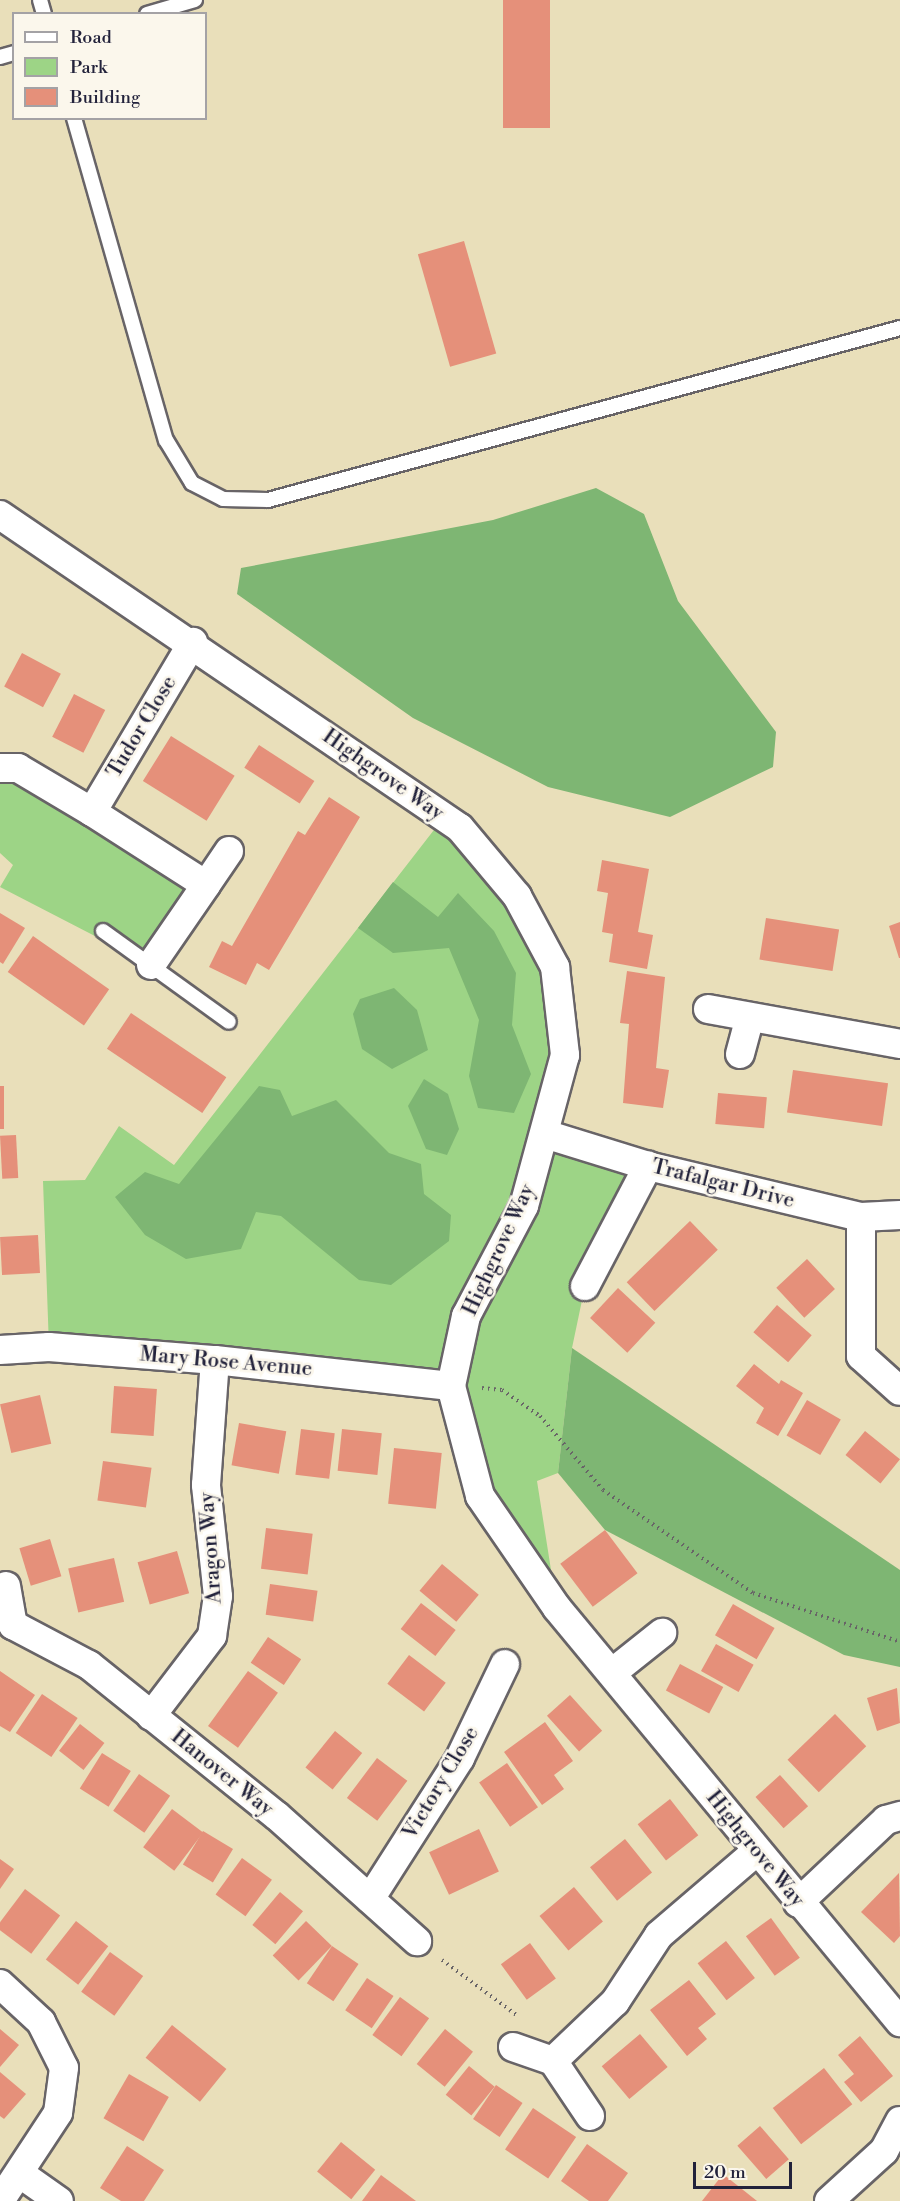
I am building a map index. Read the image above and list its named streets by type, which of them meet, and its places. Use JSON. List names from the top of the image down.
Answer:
{
  "streets": {
    "street": [
      "Tudor Close",
      "Highgrove Way",
      "Trafalgar Drive",
      "Mary Rose Avenue",
      "Aragon Way",
      "Hanover Way",
      "Victory Close"
    ]
  },
  "crossings": [
    ["Tudor Close", "Highgrove Way"],
    ["Highgrove Way", "Trafalgar Drive"],
    ["Highgrove Way", "Mary Rose Avenue"],
    ["Mary Rose Avenue", "Aragon Way"],
    ["Aragon Way", "Hanover Way"],
    ["Hanover Way", "Victory Close"]
  ],
  "legend": ["Road", "Park", "Building"],
  "scale_bar": "20 m"
}
